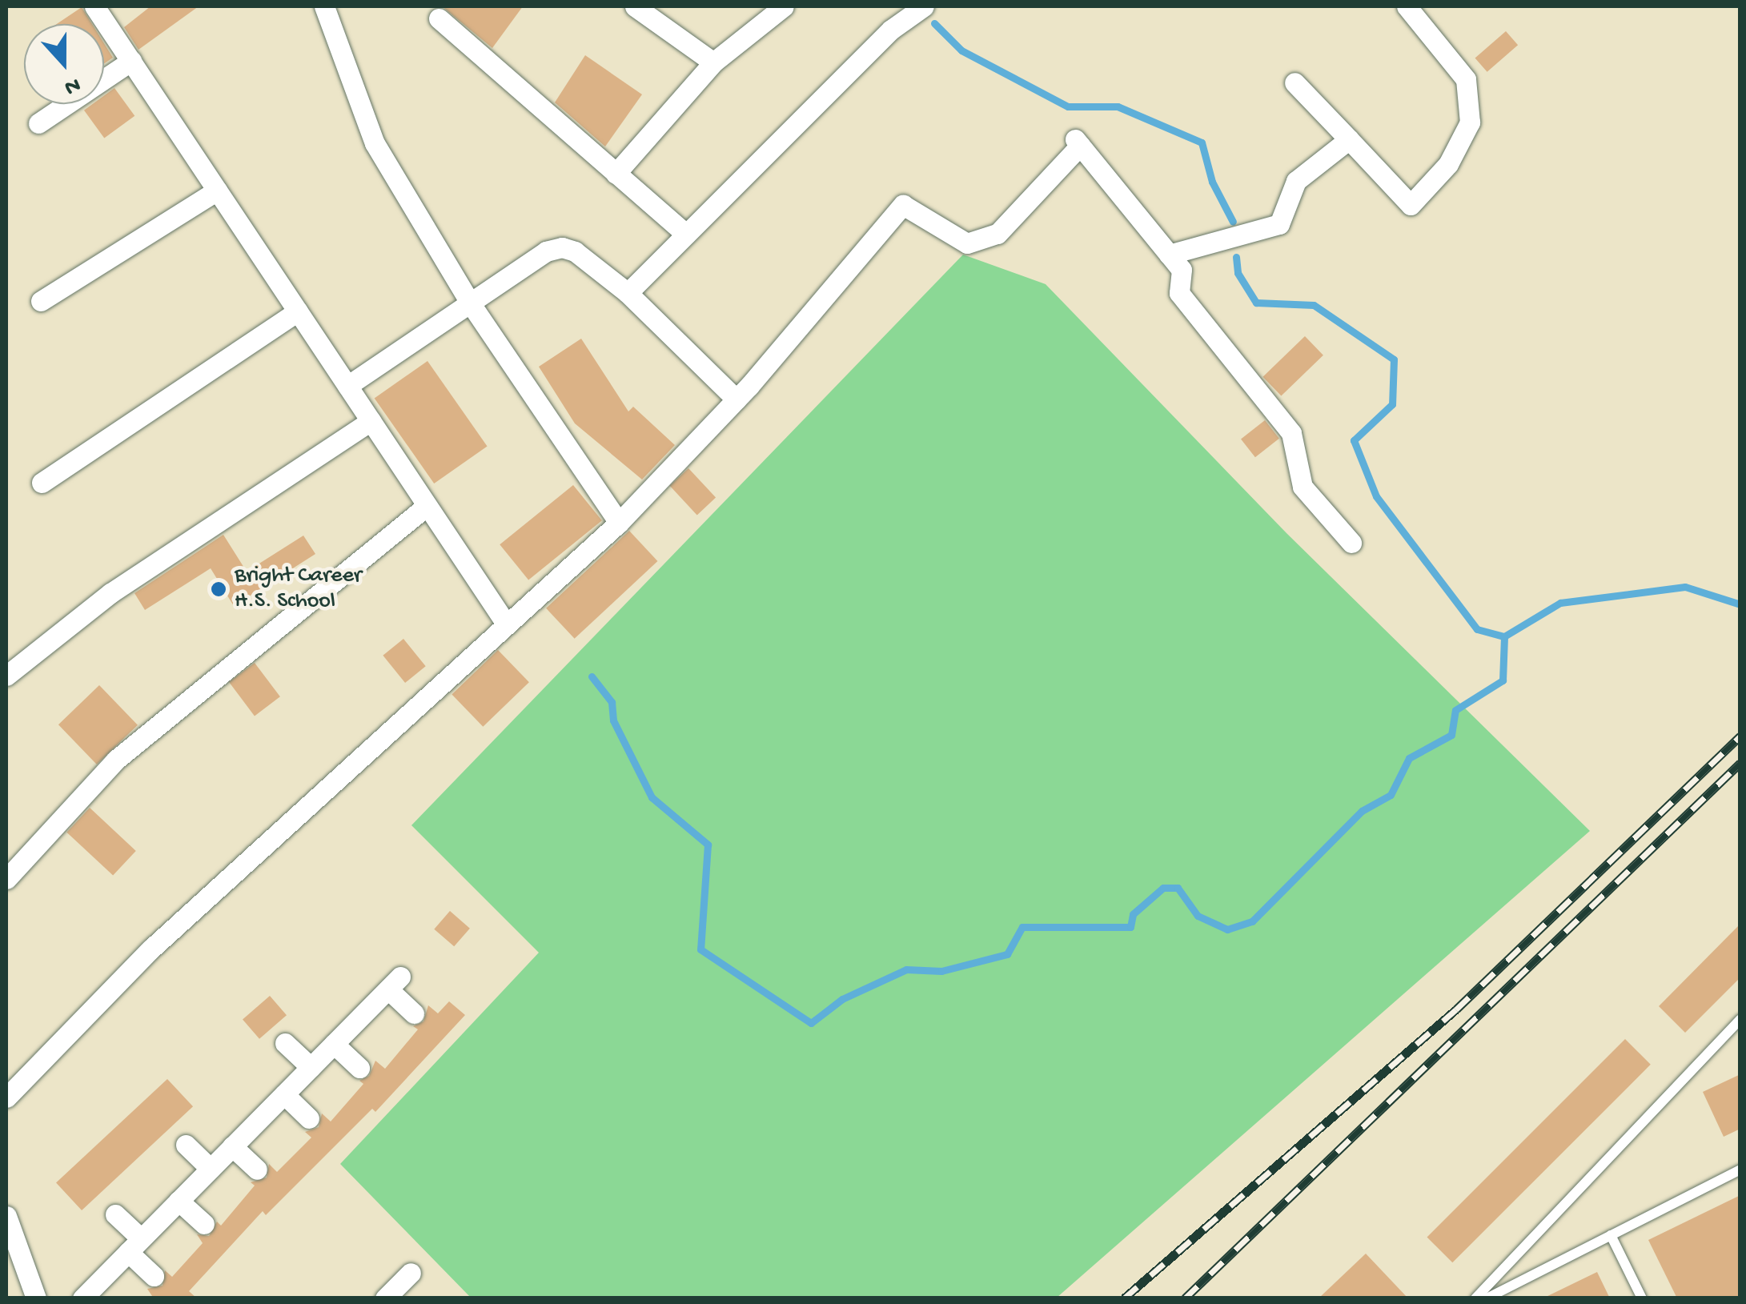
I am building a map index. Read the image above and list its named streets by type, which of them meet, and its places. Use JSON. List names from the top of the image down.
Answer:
{
  "places": ["Bright Career H.S. School"],
  "north": "bottom"
}
